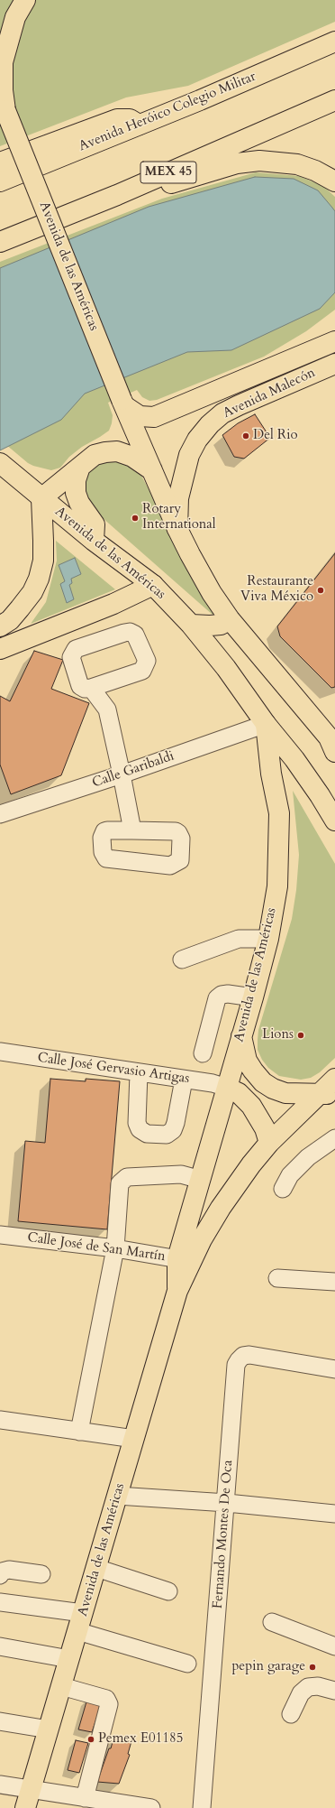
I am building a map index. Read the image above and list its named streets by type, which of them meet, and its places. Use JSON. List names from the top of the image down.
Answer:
{
  "streets": {
    "main road": [
      "Avenida Heróico Colegio Militar",
      "MEX 45",
      "Avenida de las Américas",
      "Avenida Malecón"
    ],
    "street": [
      "Calle Garibaldi",
      "Calle José Gervasio Artigas",
      "Calle José de San Martín",
      "Fernando Montes De Oca"
    ]
  },
  "crossings": [
    ["Avenida de las Américas", "Avenida Malecón"],
    ["Avenida de las Américas", "Calle Garibaldi"],
    ["Avenida de las Américas", "Calle José Gervasio Artigas"],
    ["Avenida de las Américas", "Calle José de San Martín"]
  ],
  "places": [
    "Del Rio",
    "Rotary International",
    "Restaurante Viva México",
    "Lions",
    "pepin garage",
    "Pemex E01185"
  ]
}
